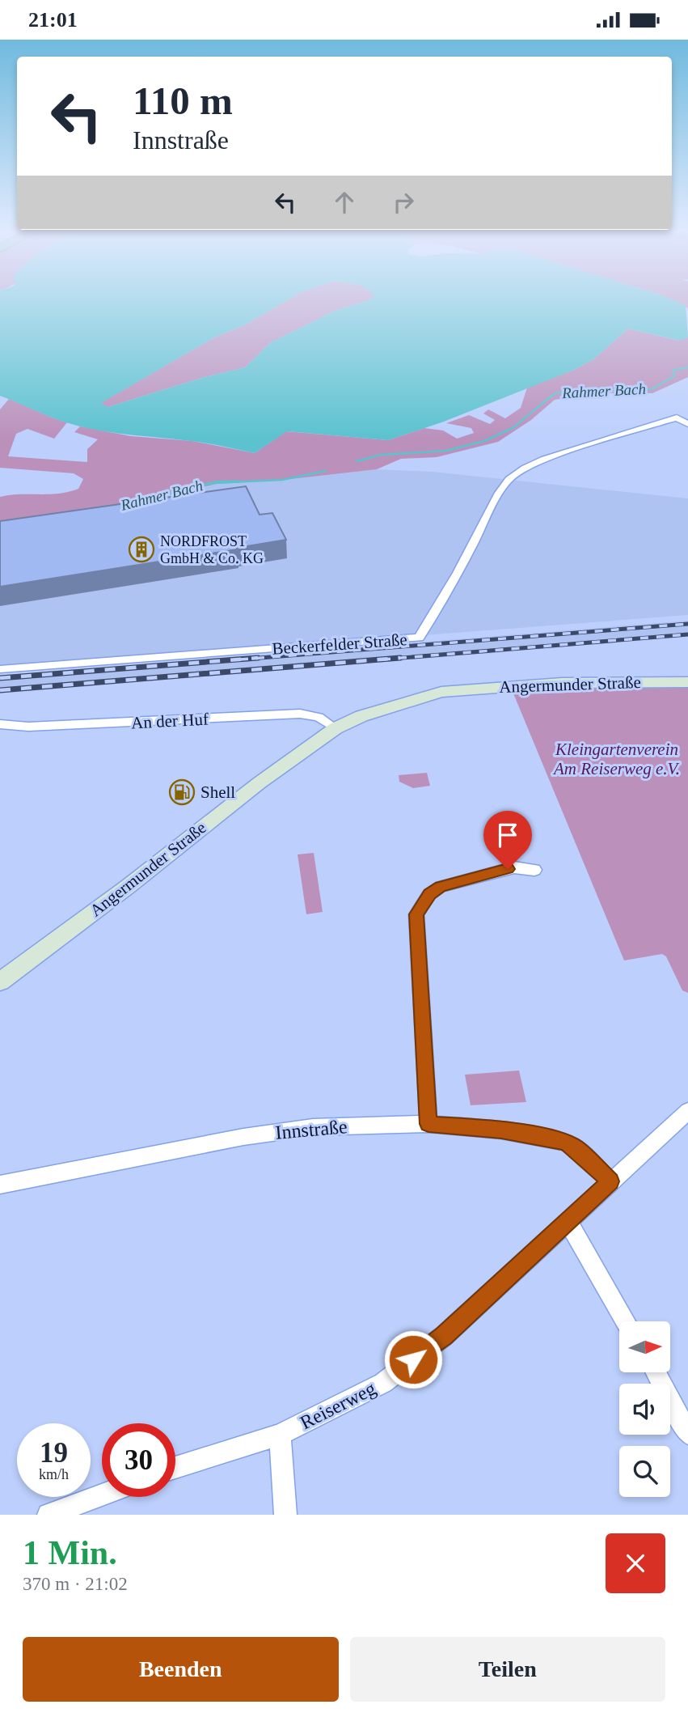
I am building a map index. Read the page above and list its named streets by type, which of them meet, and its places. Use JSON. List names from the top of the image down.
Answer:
{
  "streets": {
    "main road": ["Angermunder Straße"],
    "street": [
      "Beckerfelder Straße",
      "An der Huf",
      "Innstraße",
      "Reiserweg"
    ]
  },
  "crossings": [
    ["Angermunder Straße", "An der Huf"],
    ["Innstraße", "Reiserweg"]
  ],
  "water": ["Rahmer Bach"],
  "parks": ["Kleingartenverein Am Reiserweg e.V."],
  "places": {
    "building": ["NORDFROST GmbH & Co. KG"],
    "fuel station": ["Shell"]
  },
  "north": "right",
  "page": {
    "status": "21:01",
    "turn": ["110 m", "Innstraße"],
    "speed": "19 km/h",
    "limit": "30",
    "heading": ["1 Min.", "370 m · 21:02"],
    "buttons": ["Beenden", "Teilen"]
  }
}
